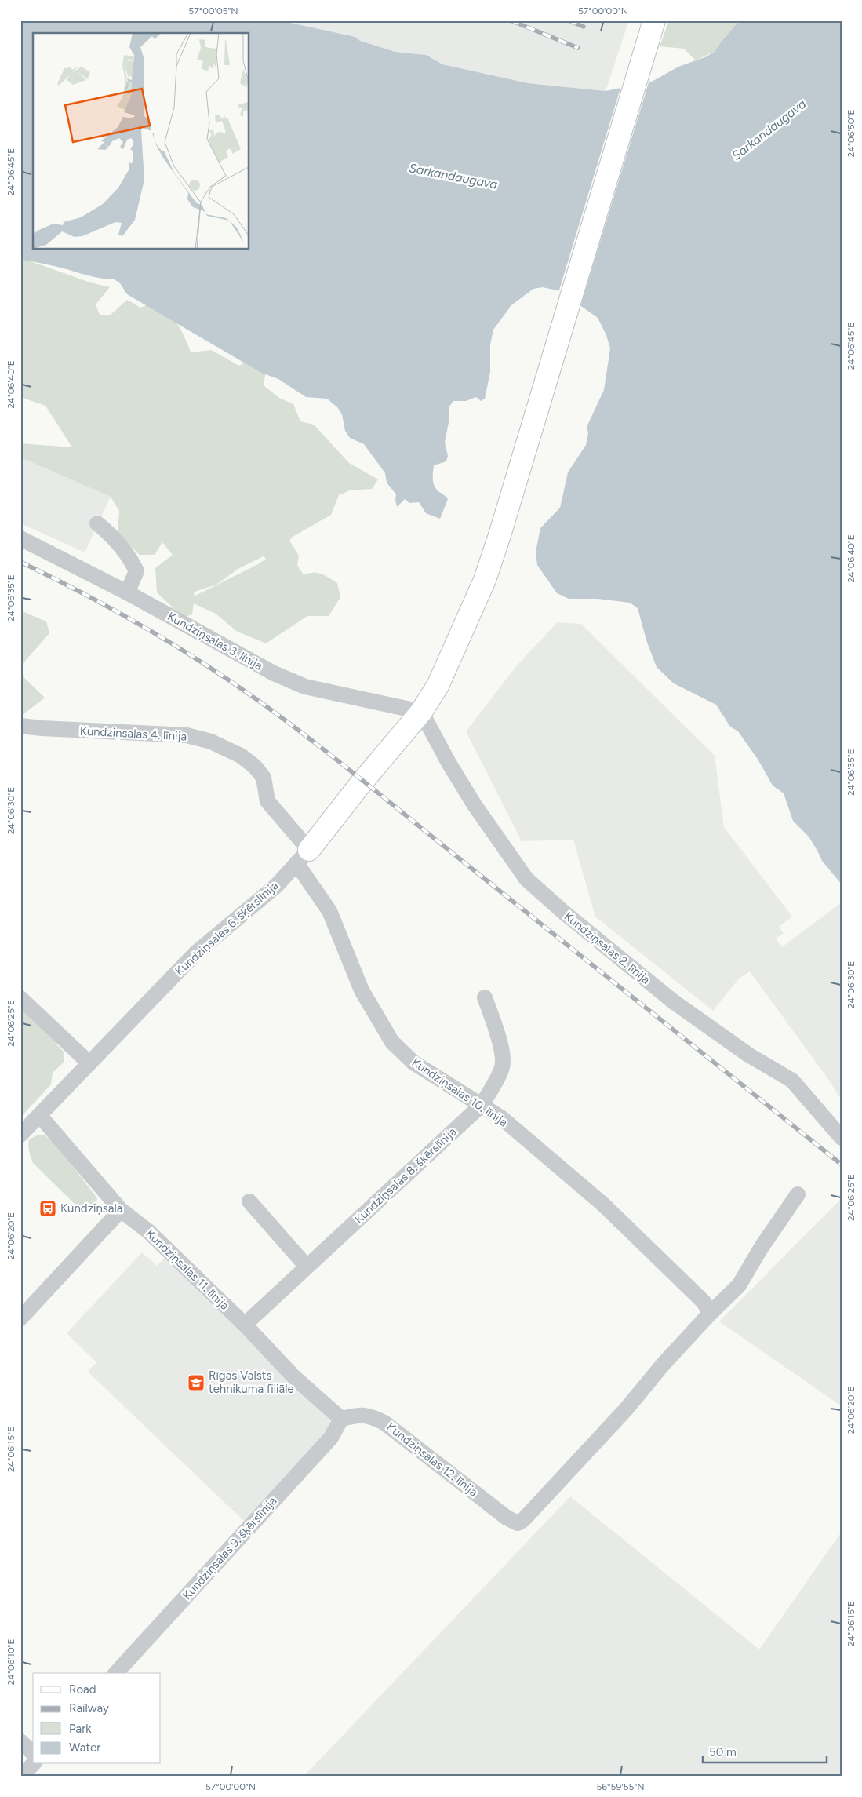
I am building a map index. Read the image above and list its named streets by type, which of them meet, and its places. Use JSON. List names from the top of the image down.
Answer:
{
  "streets": {
    "street": [
      "Kundziņsalas 3. līnija",
      "Kundziņsalas 4. līnija",
      "Kundziņsalas 6. šķērslīnija",
      "Kundziņsalas 2. līnija",
      "Kundziņsalas 10. līnija",
      "Kundziņsalas 8. šķērslīnija",
      "Kundziņsalas 11. līnija",
      "Kundziņsalas 12. līnija",
      "Kundziņsalas 9. šķērslīnija"
    ]
  },
  "crossings": [
    ["Kundziņsalas 3. līnija", "Kundziņsalas 6. šķērslīnija"],
    ["Kundziņsalas 3. līnija", "Kundziņsalas 2. līnija"],
    ["Kundziņsalas 4. līnija", "Kundziņsalas 6. šķērslīnija"],
    ["Kundziņsalas 4. līnija", "Kundziņsalas 10. līnija"],
    ["Kundziņsalas 6. šķērslīnija", "Kundziņsalas 2. līnija"],
    ["Kundziņsalas 6. šķērslīnija", "Kundziņsalas 10. līnija"],
    ["Kundziņsalas 6. šķērslīnija", "Kundziņsalas 11. līnija"],
    ["Kundziņsalas 10. līnija", "Kundziņsalas 8. šķērslīnija"],
    ["Kundziņsalas 10. līnija", "Kundziņsalas 12. līnija"],
    ["Kundziņsalas 8. šķērslīnija", "Kundziņsalas 11. līnija"],
    ["Kundziņsalas 11. līnija", "Kundziņsalas 12. līnija"],
    ["Kundziņsalas 11. līnija", "Kundziņsalas 9. šķērslīnija"],
    ["Kundziņsalas 12. līnija", "Kundziņsalas 9. šķērslīnija"]
  ],
  "water": ["Sarkandaugava"],
  "places": {
    "bus stop": ["Kundziņsala"],
    "school or university": ["Rīgas Valsts tehnikuma filiāle"]
  },
  "legend": [
    "Road",
    "Railway",
    "Park",
    "Water"
  ],
  "scale_bar": "50 m",
  "coordinates": [
    "57°00'05\"N",
    "57°00'00\"N",
    "24°06'50\"E",
    "24°06'45\"E",
    "24°06'40\"E",
    "24°06'35\"E",
    "24°06'30\"E",
    "24°06'25\"E",
    "24°06'20\"E",
    "24°06'15\"E",
    "24°06'10\"E",
    "56°59'55\"N"
  ]
}
